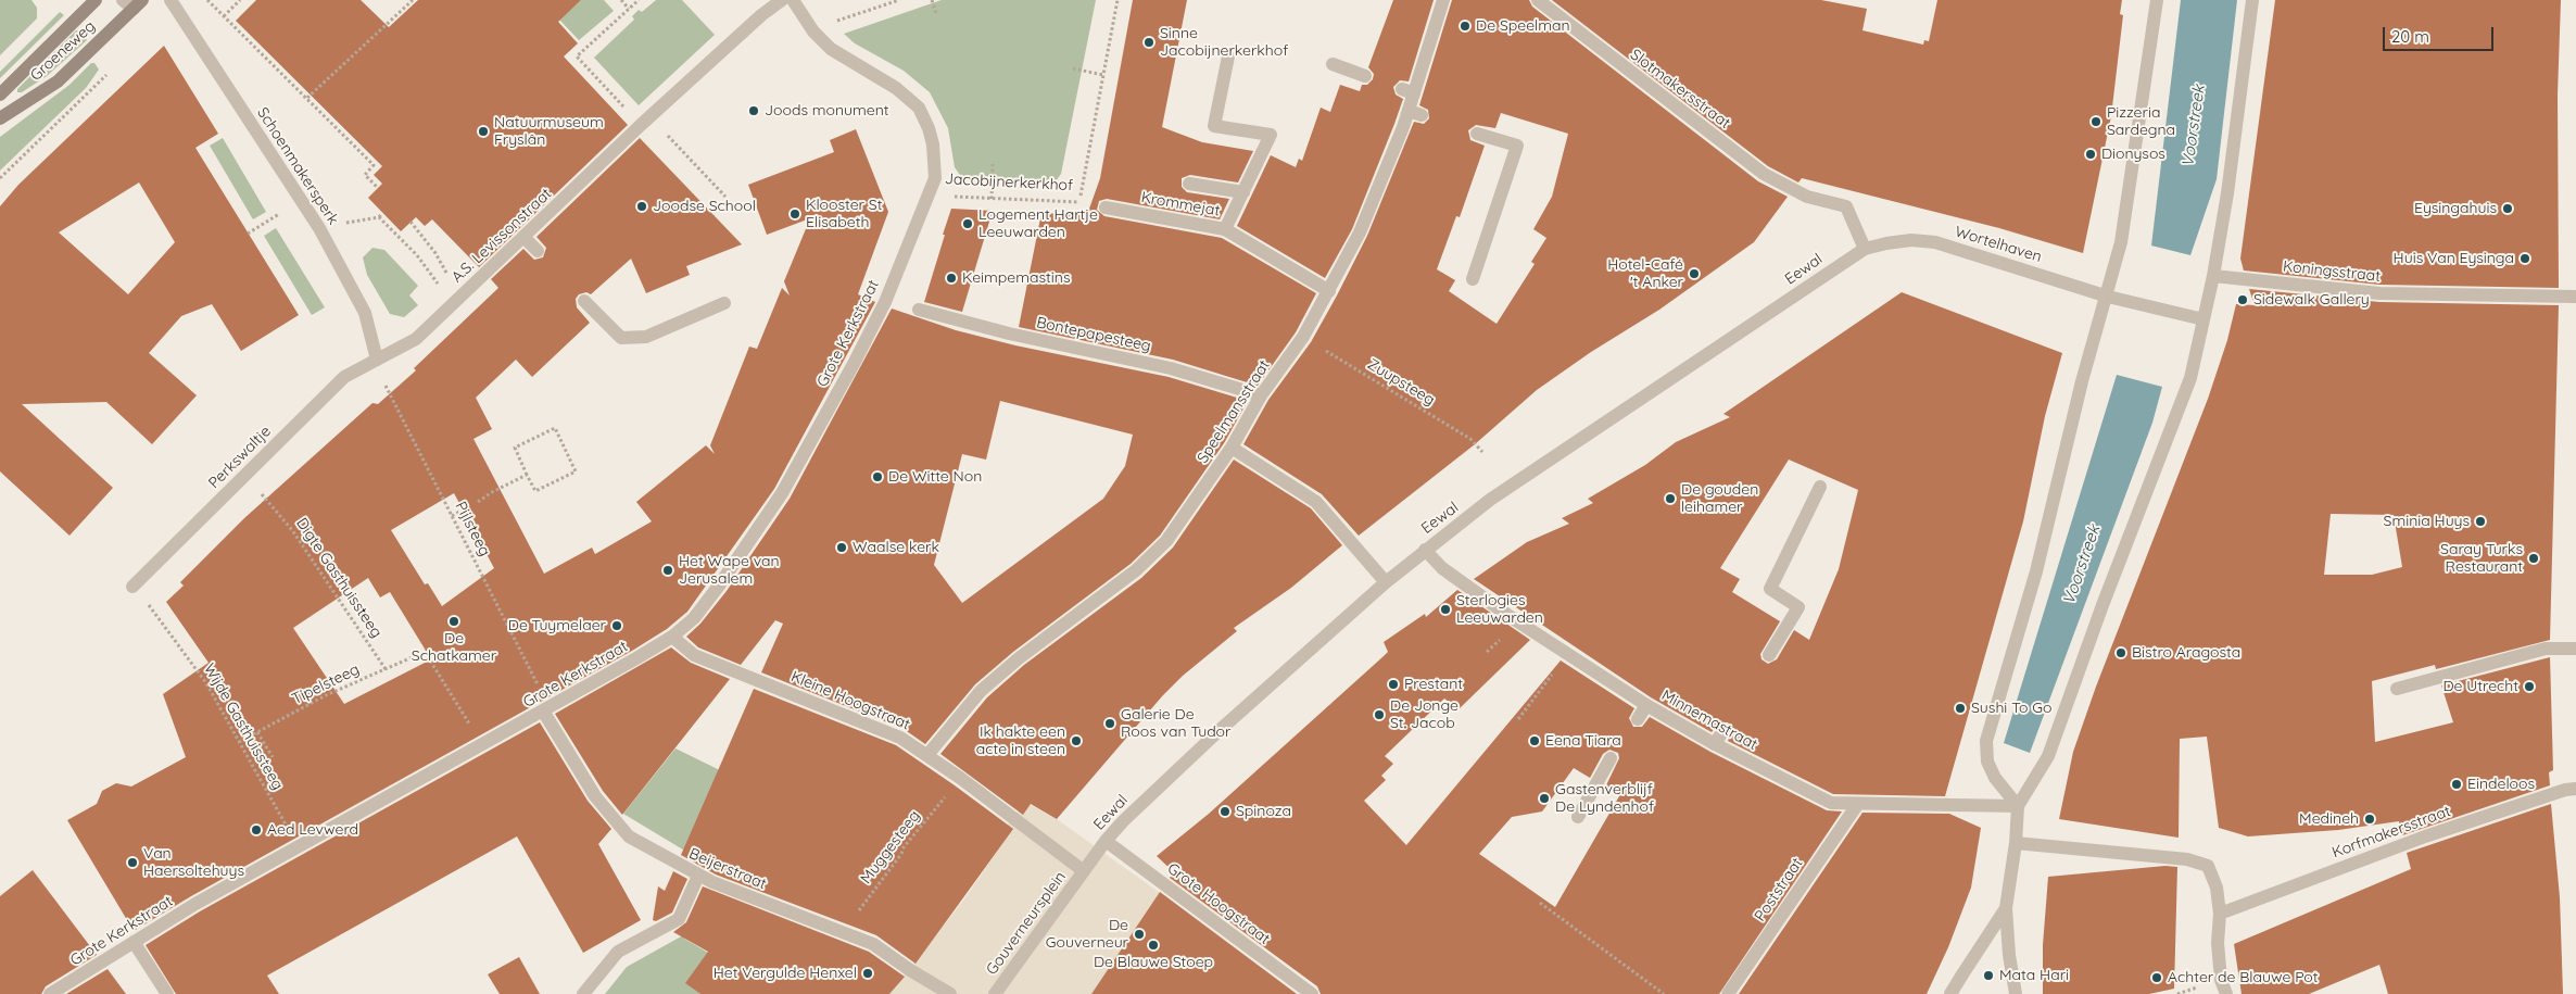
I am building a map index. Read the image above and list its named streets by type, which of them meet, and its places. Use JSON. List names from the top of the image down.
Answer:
{
  "streets": {
    "main road": ["Groeneweg"],
    "street": [
      "Slotmakersstraat",
      "Schoenmakersperk",
      "Jacobijnerkerkhof",
      "Krommejat",
      "A.S. Levissonstraat",
      "Wortelhaven",
      "Eewal",
      "Koningsstraat",
      "Grote Kerkstraat",
      "Bontepapesteeg",
      "Speelmansstraat",
      "Perkswaltje",
      "Kleine Hoogstraat",
      "Minnemastraat",
      "Korfmakersstraat",
      "Beijerstraat",
      "Poststraat",
      "Grote Hoogstraat",
      "Gouverneursplein"
    ],
    "path": [
      "Zuupsteeg",
      "Pijlsteeg",
      "Digte Gasthuissteeg",
      "Tipelsteeg",
      "Wijde Gasthuissteeg",
      "Muggesteeg"
    ]
  },
  "crossings": [
    ["Slotmakersstraat", "Wortelhaven"],
    ["Slotmakersstraat", "Eewal"],
    ["Schoenmakersperk", "A.S. Levissonstraat"],
    ["Schoenmakersperk", "Perkswaltje"],
    ["Schoenmakersperk", "Pijlsteeg"],
    ["Jacobijnerkerkhof", "Grote Kerkstraat"],
    ["Krommejat", "Speelmansstraat"],
    ["A.S. Levissonstraat", "Perkswaltje"],
    ["A.S. Levissonstraat", "Pijlsteeg"],
    ["Wortelhaven", "Eewal"],
    ["Eewal", "Kleine Hoogstraat"],
    ["Eewal", "Minnemastraat"],
    ["Eewal", "Grote Hoogstraat"],
    ["Eewal", "Gouverneursplein"],
    ["Grote Kerkstraat", "Pijlsteeg"],
    ["Grote Kerkstraat", "Kleine Hoogstraat"],
    ["Grote Kerkstraat", "Beijerstraat"],
    ["Bontepapesteeg", "Speelmansstraat"],
    ["Zuupsteeg", "Speelmansstraat"],
    ["Speelmansstraat", "Kleine Hoogstraat"],
    ["Perkswaltje", "Pijlsteeg"],
    ["Perkswaltje", "Wijde Gasthuissteeg"],
    ["Pijlsteeg", "Beijerstraat"],
    ["Digte Gasthuissteeg", "Tipelsteeg"],
    ["Tipelsteeg", "Wijde Gasthuissteeg"],
    ["Kleine Hoogstraat", "Muggesteeg"],
    ["Kleine Hoogstraat", "Gouverneursplein"],
    ["Minnemastraat", "Poststraat"],
    ["Muggesteeg", "Beijerstraat"]
  ],
  "water": ["Voorstreek"],
  "places": [
    "De Speelman",
    "Sinne Jacobijnerkerkhof",
    "Joods monument",
    "Pizzeria Sardegna",
    "Natuurmuseum Fryslân",
    "Dionysos",
    "Joodse School",
    "Eysingahuis",
    "Klooster St Elisabeth",
    "Logement Hartje Leeuwarden",
    "Huis Van Eysinga",
    "Hotel-Café 't Anker",
    "Keimpemastins",
    "Sidewalk Gallery",
    "De Witte Non",
    "De gouden leihamer",
    "Sminia Huys",
    "Waalse kerk",
    "Saray Turks Restaurant",
    "Het Wape van Jerusalem",
    "Sterlogies Leeuwarden",
    "De Schatkamer",
    "De Tuymelaer",
    "Bistro Aragosta",
    "Prestant",
    "De Utrecht",
    "Sushi To Go",
    "De Jonge St. Jacob",
    "Galerie De Roos van Tudor",
    "Ik hakte een acte in steen",
    "Eena Tiara",
    "Eindeloos",
    "Gastenverblijf De Lyndenhof",
    "Spinoza",
    "Medineh",
    "Aed Levwerd",
    "Van Haersoltehuys",
    "De Gouverneur",
    "De Blauwe Stoep",
    "Het Vergulde Henxel",
    "Mata Hari",
    "Achter de Blauwe Pot"
  ],
  "scale_bar": "20 m"
}
